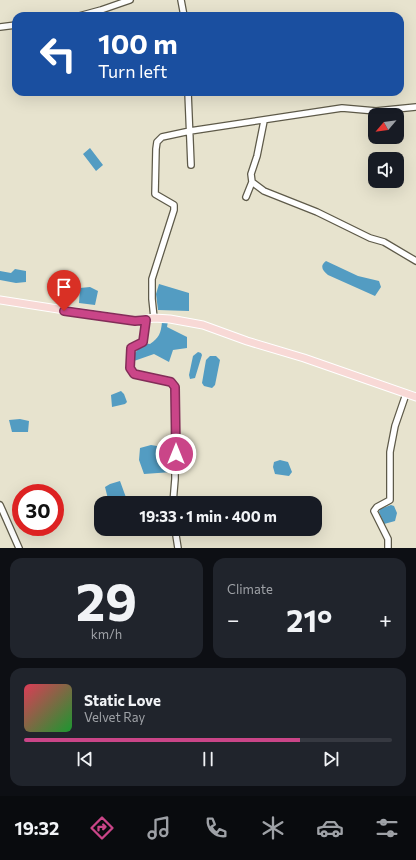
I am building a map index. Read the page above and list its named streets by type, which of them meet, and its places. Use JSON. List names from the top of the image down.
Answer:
{
  "north": "bottom left",
  "page": {
    "turn": ["100 m", "Turn left"],
    "limit": "30",
    "trip": "19:33 · 1 min · 400 m",
    "tile": [
      ["29", "km/h"],
      "Climate"
    ],
    "heat": ["−", "21°", "+"],
    "song": ["Static Love", "Velvet Ray"],
    "tabs": "19:32"
  }
}
